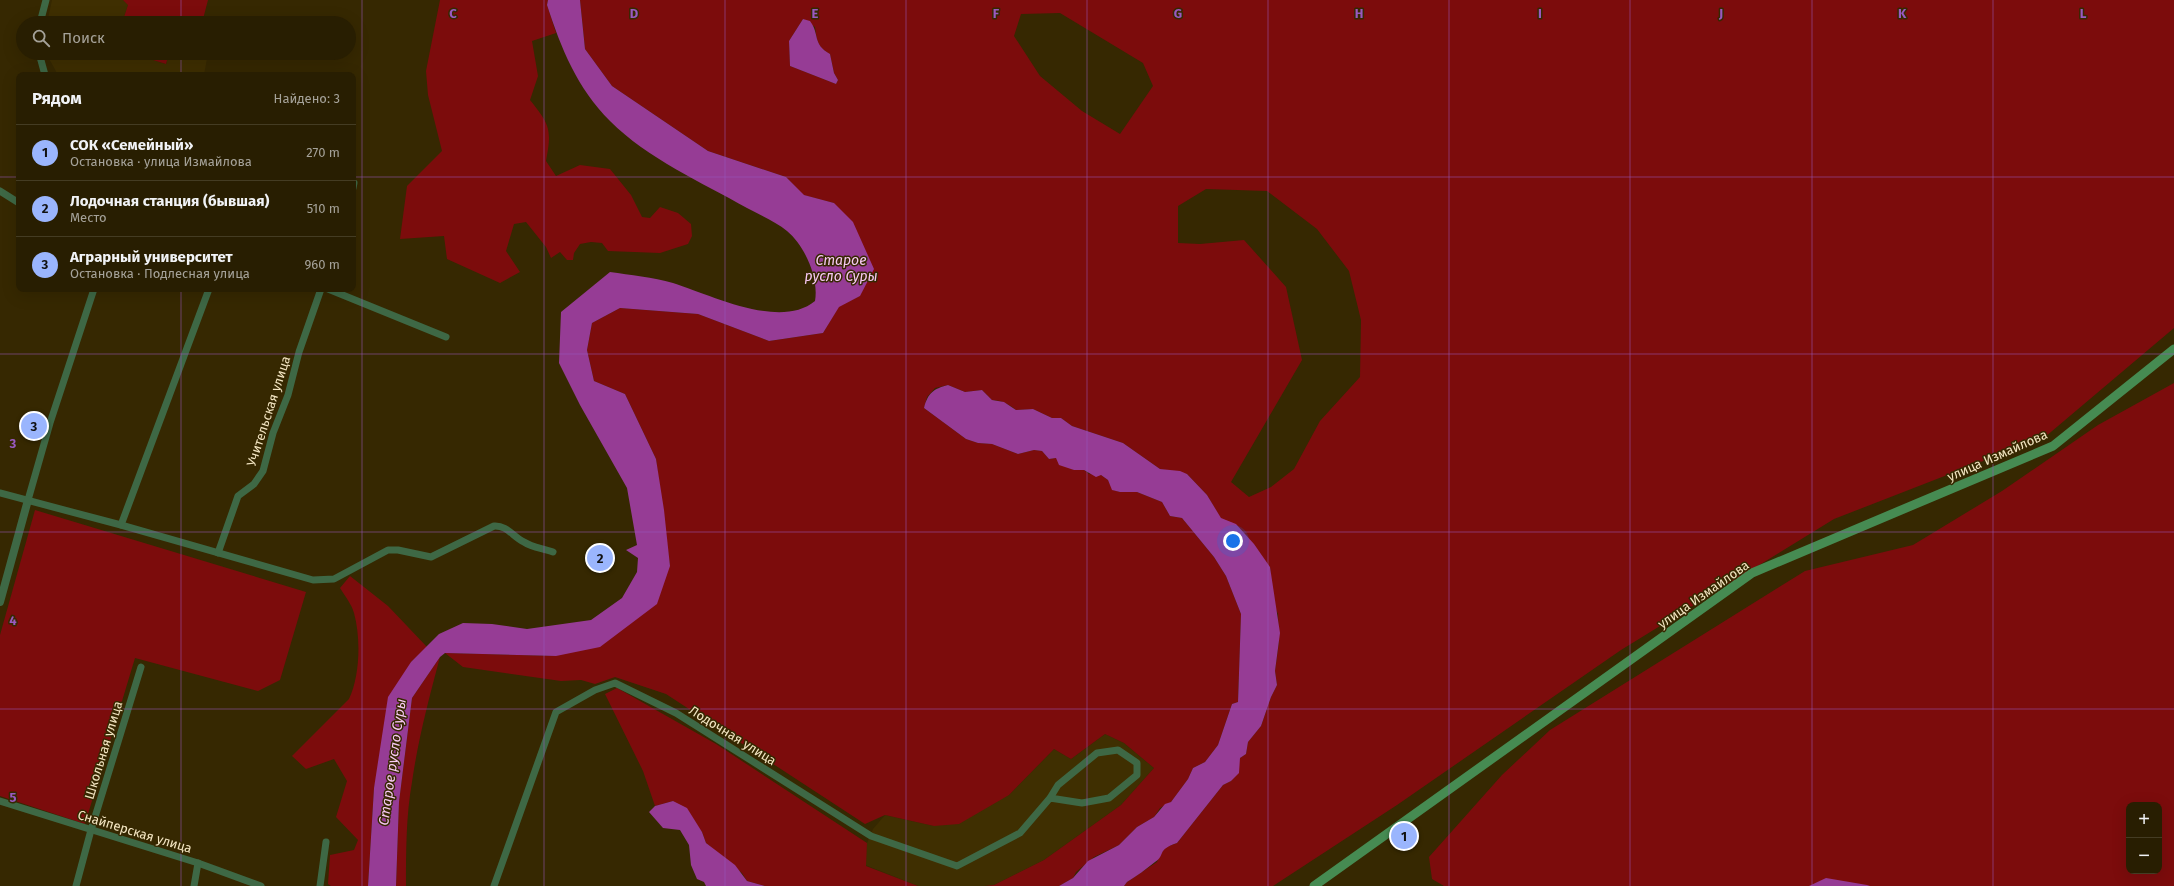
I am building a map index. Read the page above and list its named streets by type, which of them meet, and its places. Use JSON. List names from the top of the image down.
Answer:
{
  "streets": {
    "main road": ["улица Измайлова"],
    "street": [
      "Учительская улица",
      "Лодочная улица",
      "Школьная улица",
      "Снайперская улица"
    ]
  },
  "crossings": [
    ["Школьная улица", "Снайперская улица"]
  ],
  "water": ["Старое русло Суры"],
  "page": {
    "search": "Поиск",
    "heading": ["Рядом", "Найдено: 3"],
    "list": [
      {
        "mark": "1",
        "name": "СОК «Семейный»",
        "note": "Остановка · улица Измайлова",
        "value": "270 m"
      },
      {
        "mark": "2",
        "name": "Лодочная станция (бывшая)",
        "note": "Место",
        "value": "510 m"
      },
      {
        "mark": "3",
        "name": "Аграрный университет",
        "note": "Остановка · Подлесная улица",
        "value": "960 m"
      }
    ],
    "pins": ["3", "2", "1"],
    "map_buttons": ["+", "−"]
  },
  "grid": {
    "columns": [
      "C",
      "D",
      "E",
      "F",
      "G",
      "H",
      "I",
      "J",
      "K",
      "L"
    ],
    "rows": ["3", "4", "5"]
  }
}
